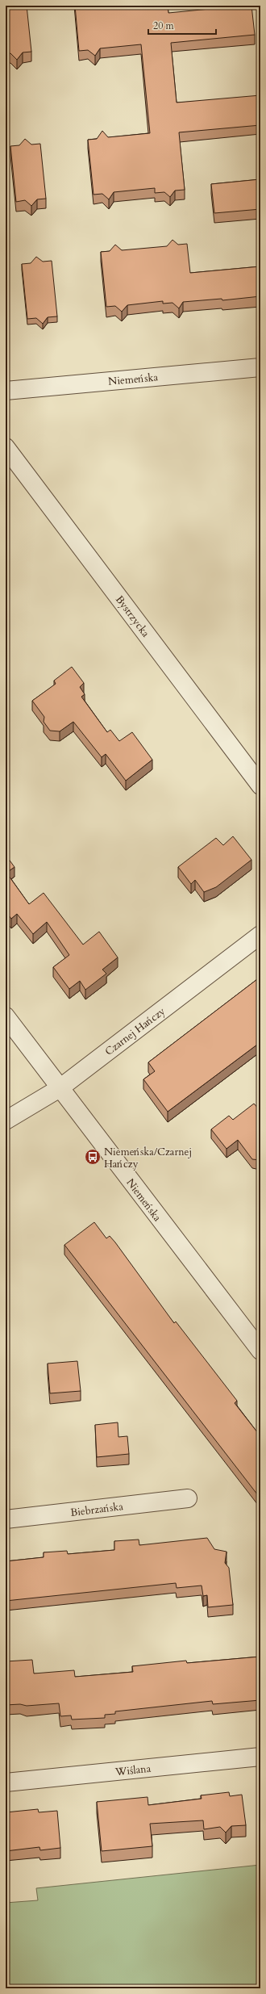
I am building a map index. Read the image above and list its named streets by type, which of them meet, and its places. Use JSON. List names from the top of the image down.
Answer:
{
  "streets": {
    "street": [
      "Niemeńska",
      "Bystrzycka",
      "Czarnej Hańczy",
      "Biebrzańska",
      "Wiślana"
    ]
  },
  "crossings": [
    ["Niemeńska", "Czarnej Hańczy"]
  ],
  "places": {
    "bus stop": ["Niemeńska/Czarnej Hańczy"]
  },
  "scale_bar": "20 m"
}
